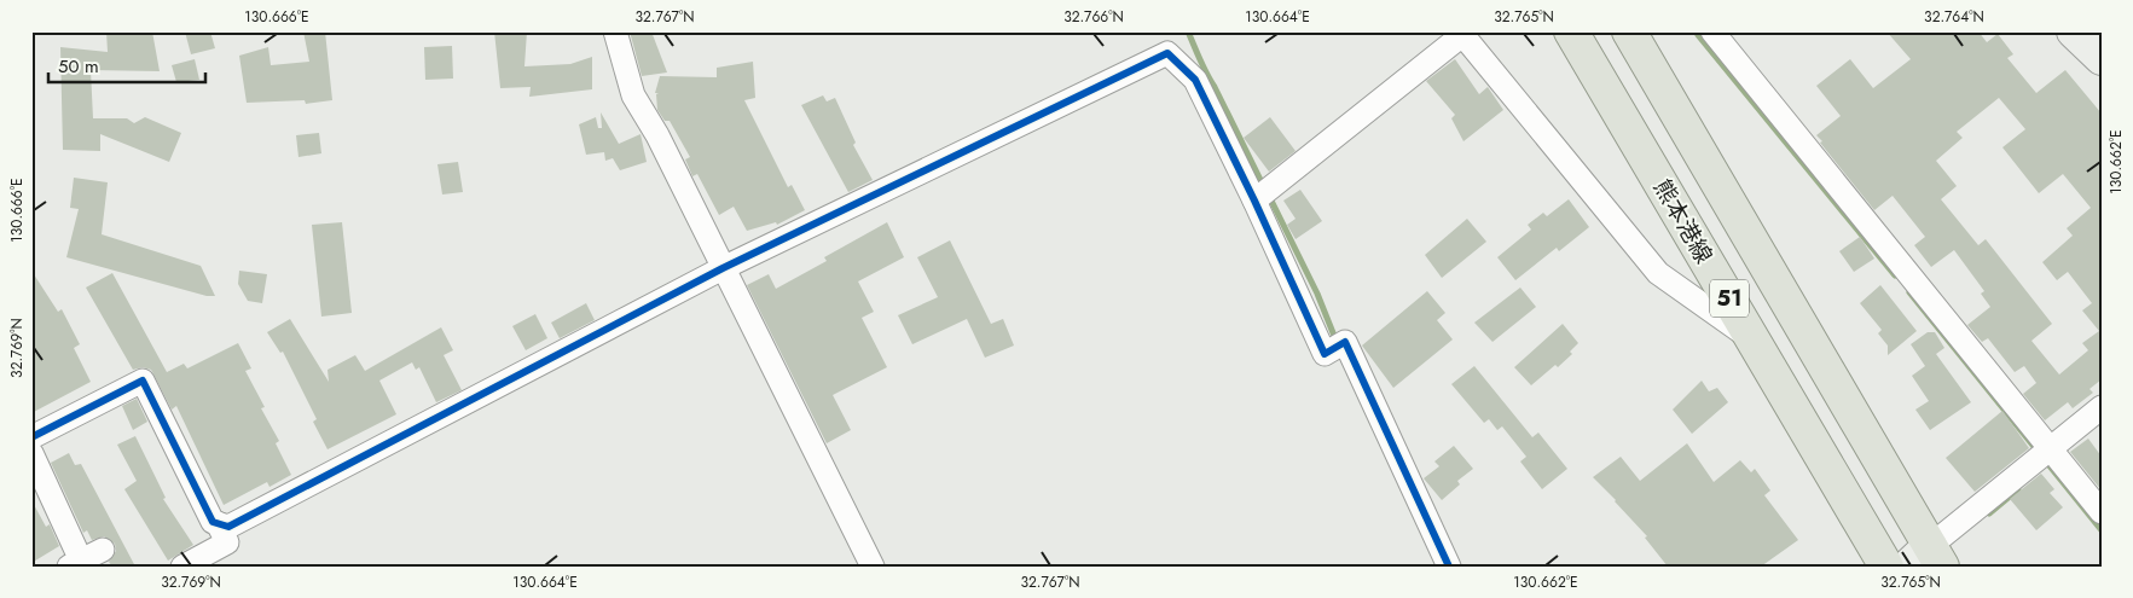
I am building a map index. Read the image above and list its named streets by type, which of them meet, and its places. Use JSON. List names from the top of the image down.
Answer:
{
  "streets": {
    "main road": ["熊本港線", "51"]
  },
  "scale_bar": "50 m",
  "coordinates": [
    "130.666°E",
    "32.767°N",
    "32.766°N",
    "130.664°E",
    "32.765°N",
    "32.764°N",
    "130.662°E",
    "32.769°N"
  ]
}
